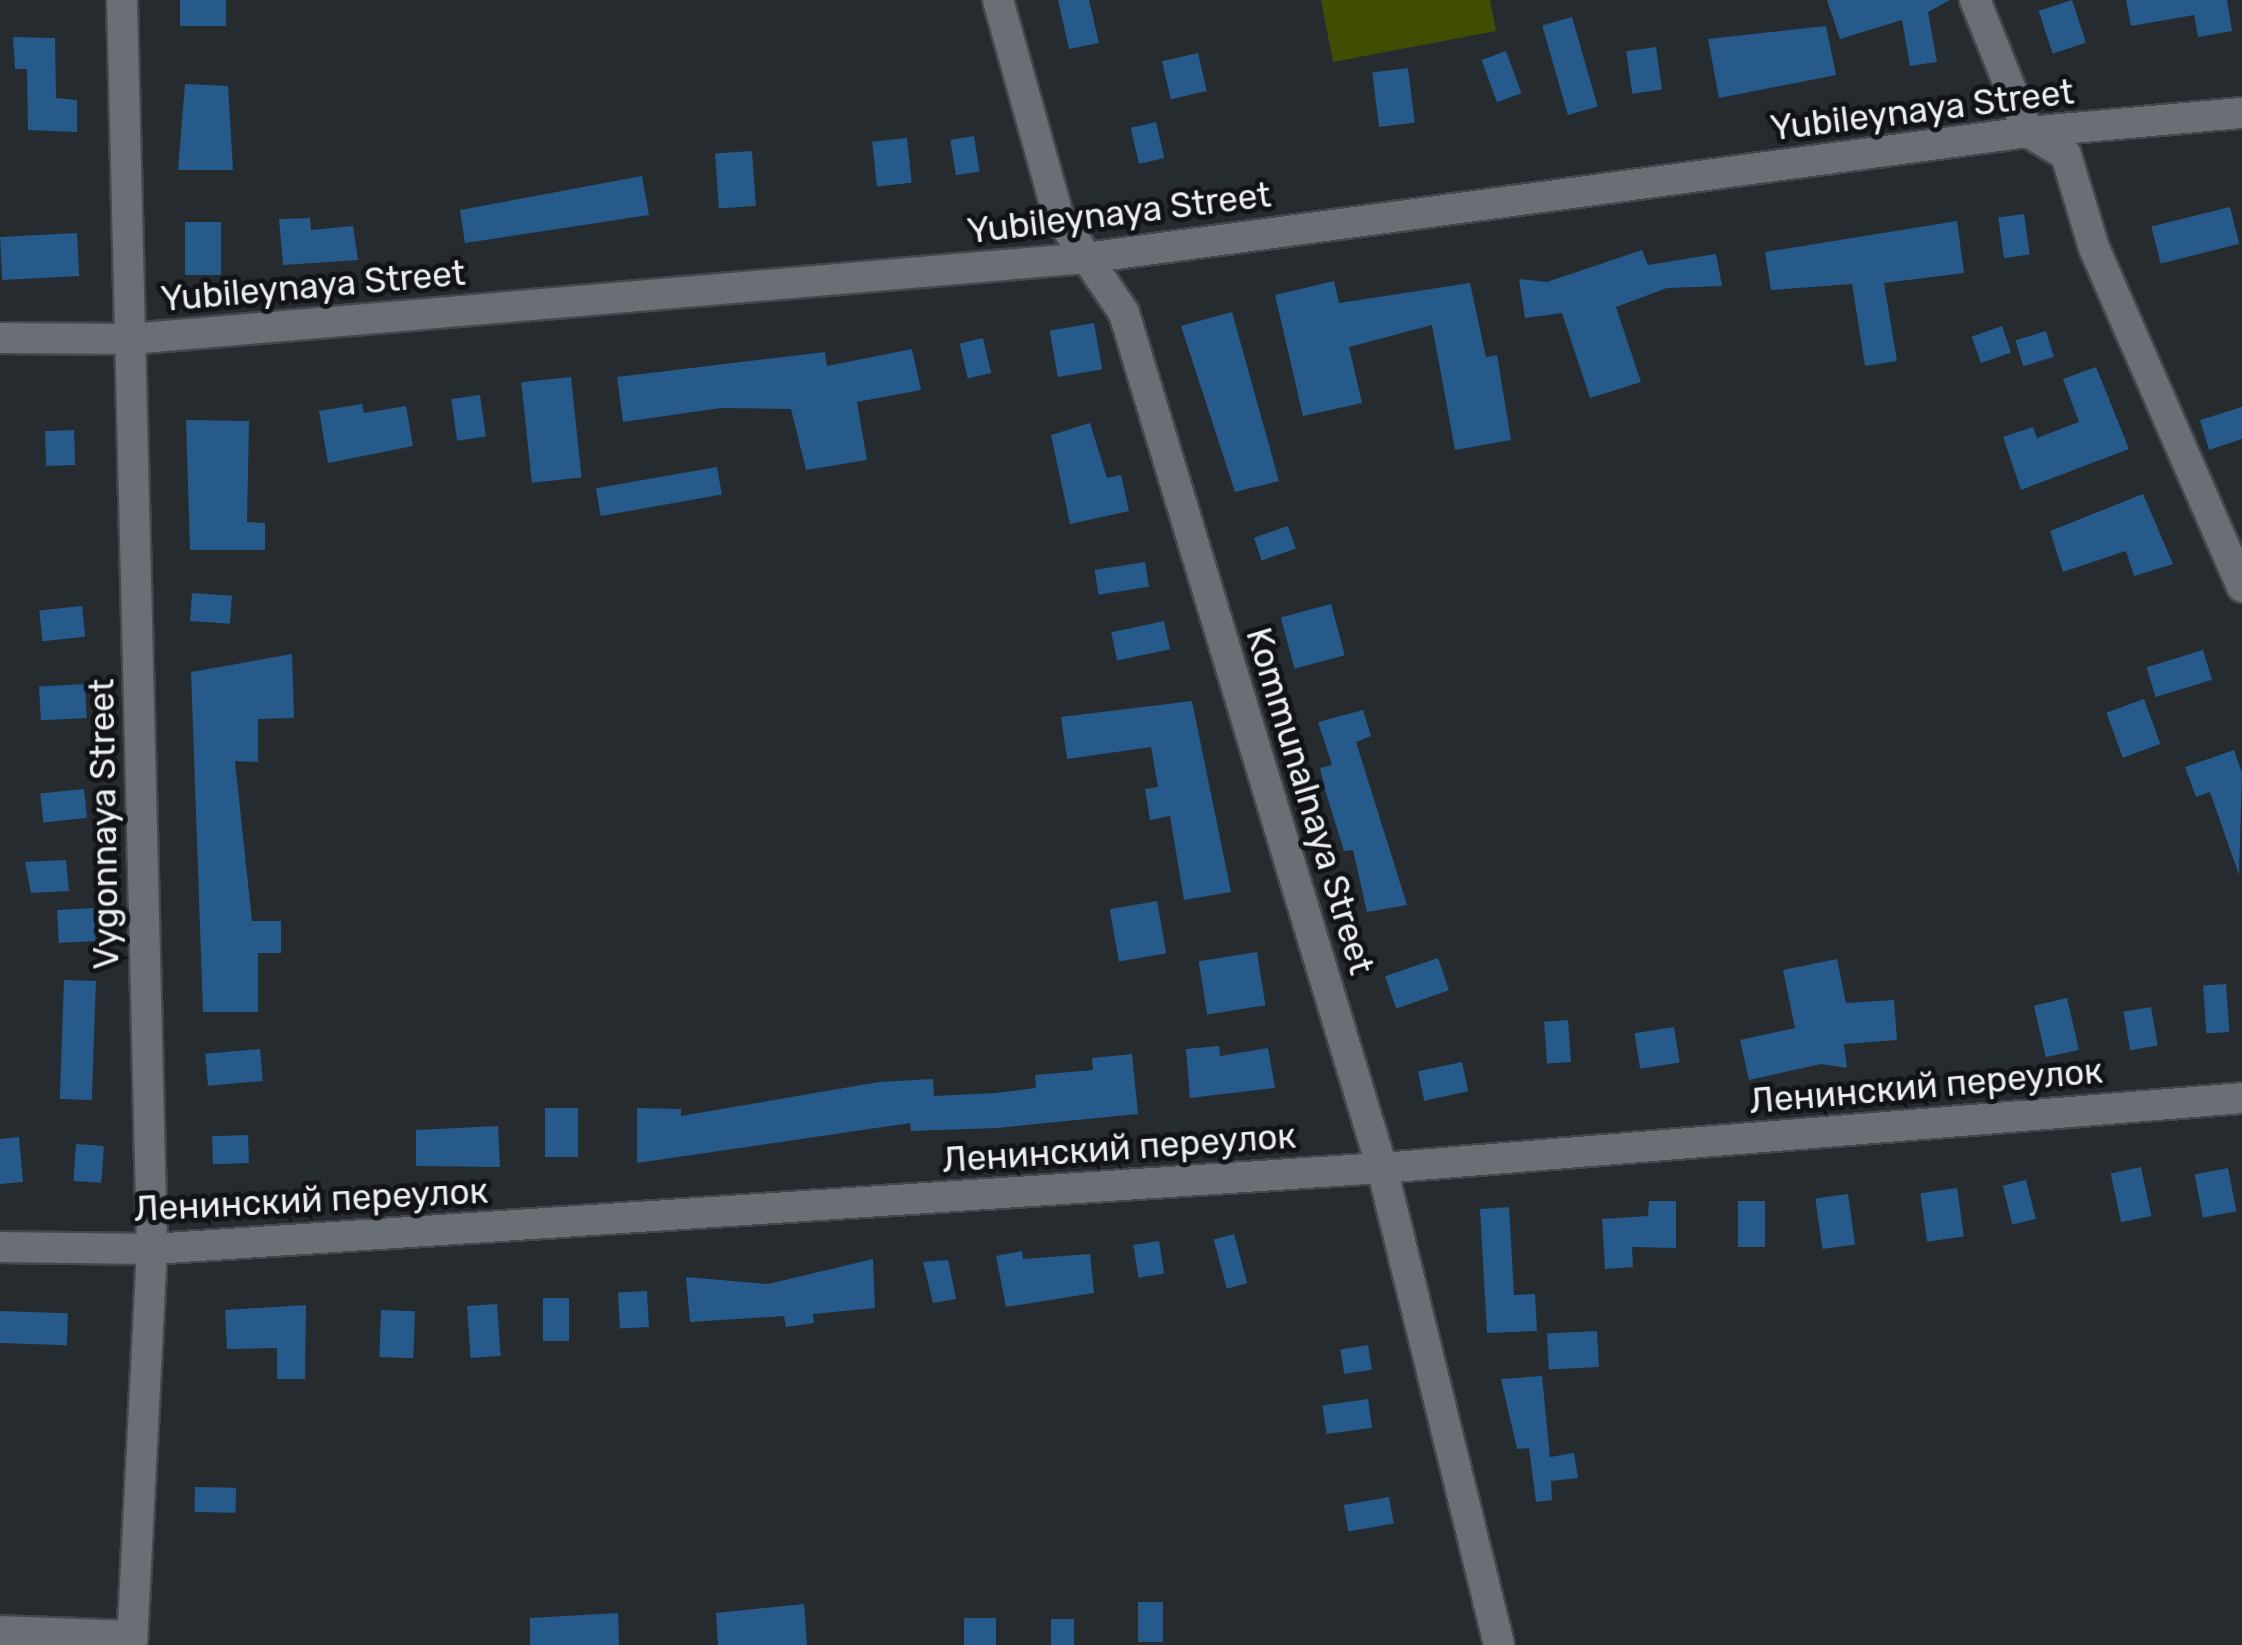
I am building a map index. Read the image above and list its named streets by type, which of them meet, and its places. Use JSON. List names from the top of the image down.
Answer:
{
  "streets": {
    "street": [
      "Yubileynaya Street",
      "Kommunalnaya Street",
      "Vygonnaya Street",
      "Ленинский переулок"
    ]
  },
  "crossings": [
    ["Yubileynaya Street", "Kommunalnaya Street"],
    ["Yubileynaya Street", "Vygonnaya Street"],
    ["Kommunalnaya Street", "Ленинский переулок"],
    ["Vygonnaya Street", "Ленинский переулок"]
  ]
}
